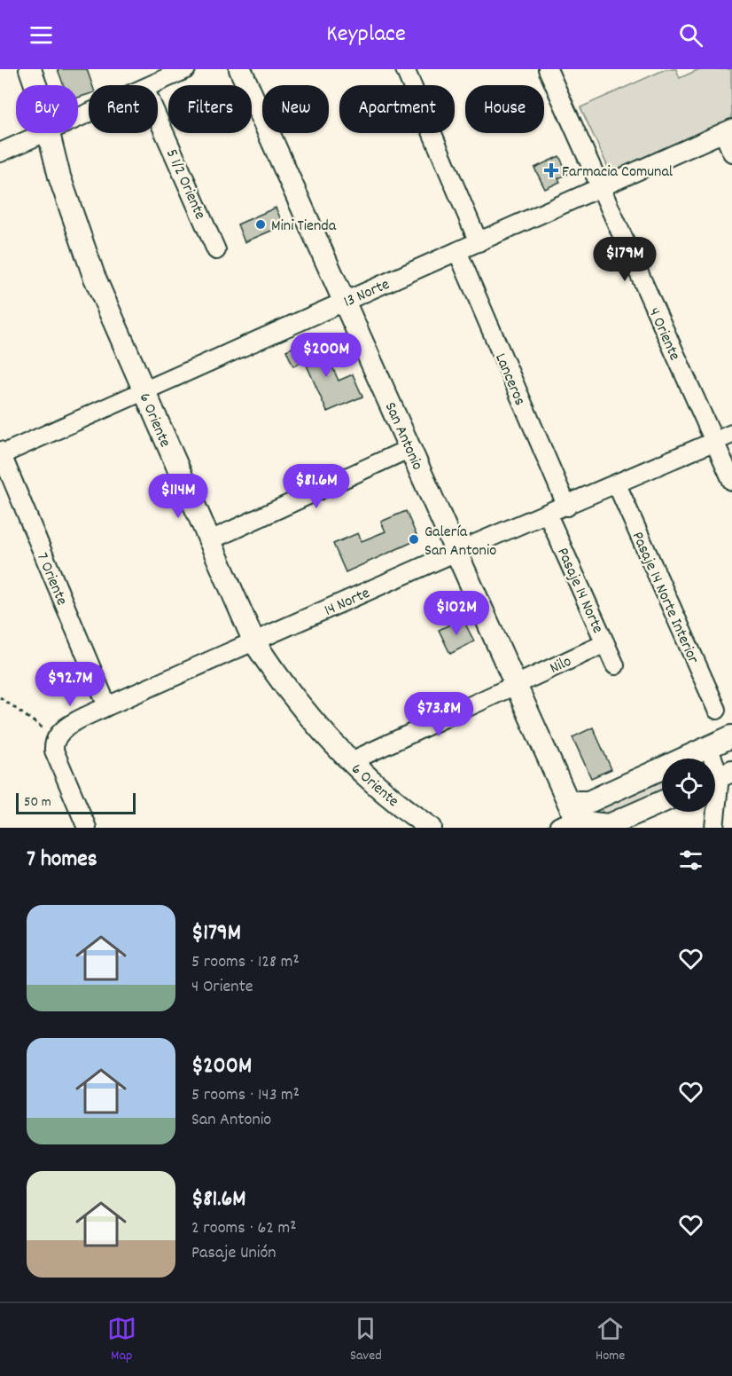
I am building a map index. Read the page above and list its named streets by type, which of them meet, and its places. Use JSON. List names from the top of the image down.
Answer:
{
  "streets": {
    "main road": ["6 Oriente", "San Antonio"],
    "street": [
      "5 1/2 Oriente",
      "13 Norte",
      "4 Oriente",
      "Lanceros",
      "7 Oriente",
      "Pasaje 14 Norte",
      "Pasaje 14 Norte Interior",
      "14 Norte",
      "Nilo"
    ]
  },
  "crossings": [
    ["13 Norte", "4 Oriente"],
    ["13 Norte", "Lanceros"],
    ["13 Norte", "6 Oriente"],
    ["13 Norte", "San Antonio"],
    ["13 Norte", "7 Oriente"],
    ["4 Oriente", "14 Norte"],
    ["Lanceros", "14 Norte"],
    ["6 Oriente", "14 Norte"],
    ["6 Oriente", "Nilo"],
    ["San Antonio", "14 Norte"],
    ["San Antonio", "Nilo"],
    ["7 Oriente", "14 Norte"],
    ["Pasaje 14 Norte", "14 Norte"],
    ["Pasaje 14 Norte", "Nilo"],
    ["Pasaje 14 Norte Interior", "14 Norte"]
  ],
  "places": {
    "health": ["Farmacia Comunal"],
    "other": ["Mini Tienda", "Galería San Antonio"]
  },
  "scale_bar": "50 m",
  "page": {
    "header": "Keyplace",
    "chip": [
      "Buy",
      "Rent",
      "Filters",
      "New",
      "Apartment",
      "House"
    ],
    "price": [
      "$179M",
      "$200M",
      "$81.6M",
      "$114M",
      "$102M",
      "$92.7M",
      "$73.8M"
    ],
    "scale": "50 m",
    "heading": "7 homes",
    "list": [
      {
        "name": "$179M",
        "note": "5 rooms · 128 m² · 4 Oriente"
      },
      {
        "name": "$200M",
        "note": "5 rooms · 143 m² · San Antonio"
      },
      {
        "name": "$81.6M",
        "note": "2 rooms · 62 m² · Pasaje Unión"
      }
    ],
    "tabs": ["Map", "Saved", "Home"]
  }
}
